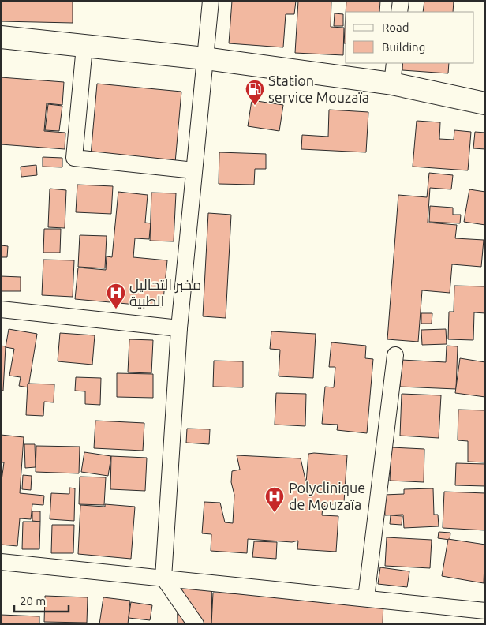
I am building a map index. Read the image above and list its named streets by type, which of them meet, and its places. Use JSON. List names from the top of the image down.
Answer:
{
  "places": {
    "fuel station": ["Station service Mouzaïa"],
    "hospital": ["مخبر التحاليل الطبية", "Polyclinique de Mouzaïa"]
  },
  "legend": ["Road", "Building"],
  "scale_bar": "20 m"
}
